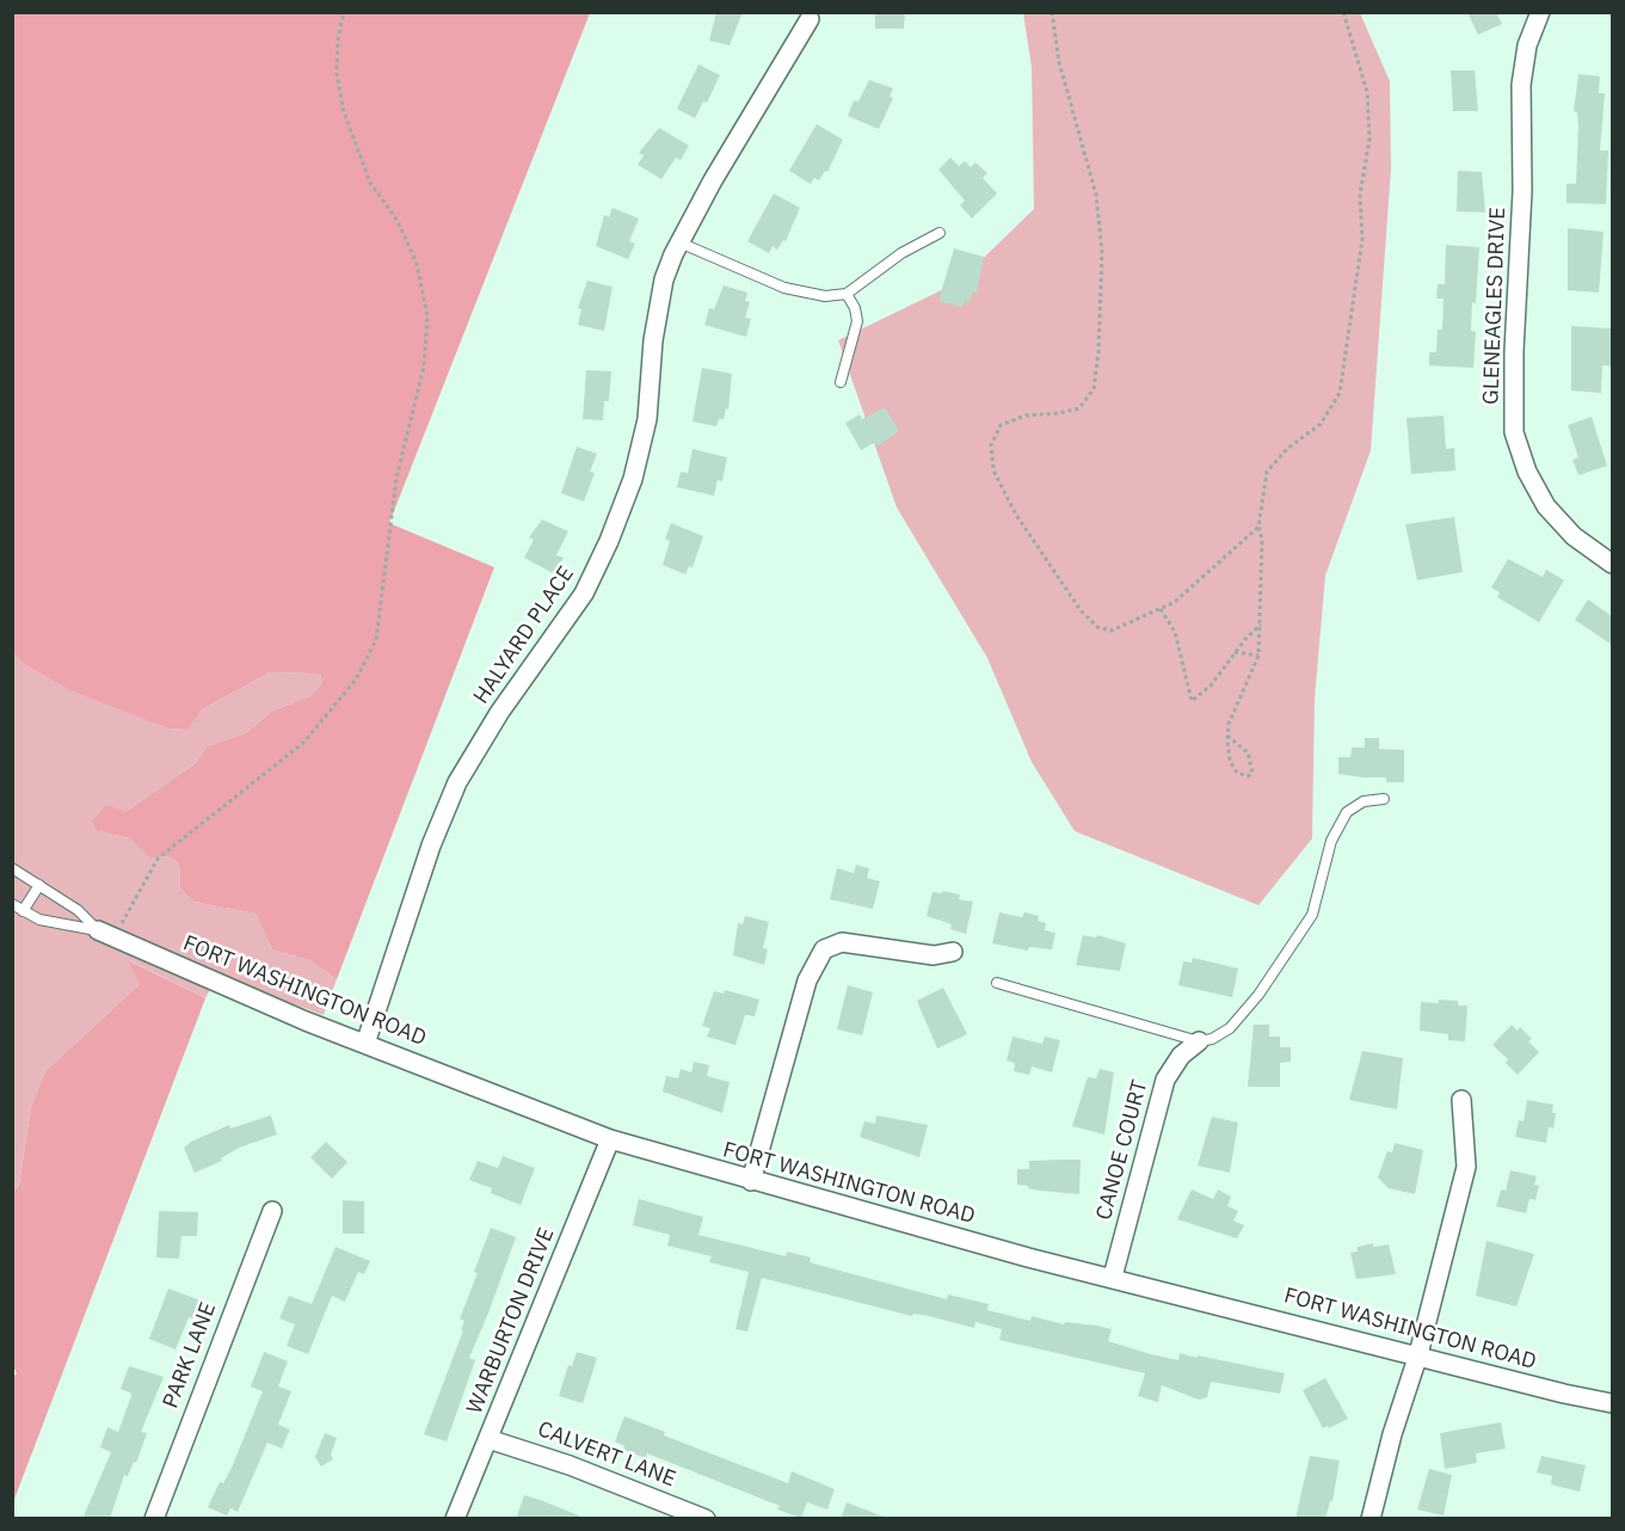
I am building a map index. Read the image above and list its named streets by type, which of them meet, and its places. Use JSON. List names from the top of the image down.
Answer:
{
  "streets": {
    "street": [
      "GLENEAGLES DRIVE",
      "HALYARD PLACE",
      "FORT WASHINGTON ROAD",
      "CANOE COURT",
      "WARBURTON DRIVE",
      "PARK LANE",
      "CALVERT LANE"
    ]
  },
  "crossings": [
    ["HALYARD PLACE", "FORT WASHINGTON ROAD"],
    ["FORT WASHINGTON ROAD", "CANOE COURT"],
    ["FORT WASHINGTON ROAD", "WARBURTON DRIVE"],
    ["WARBURTON DRIVE", "CALVERT LANE"]
  ]
}
